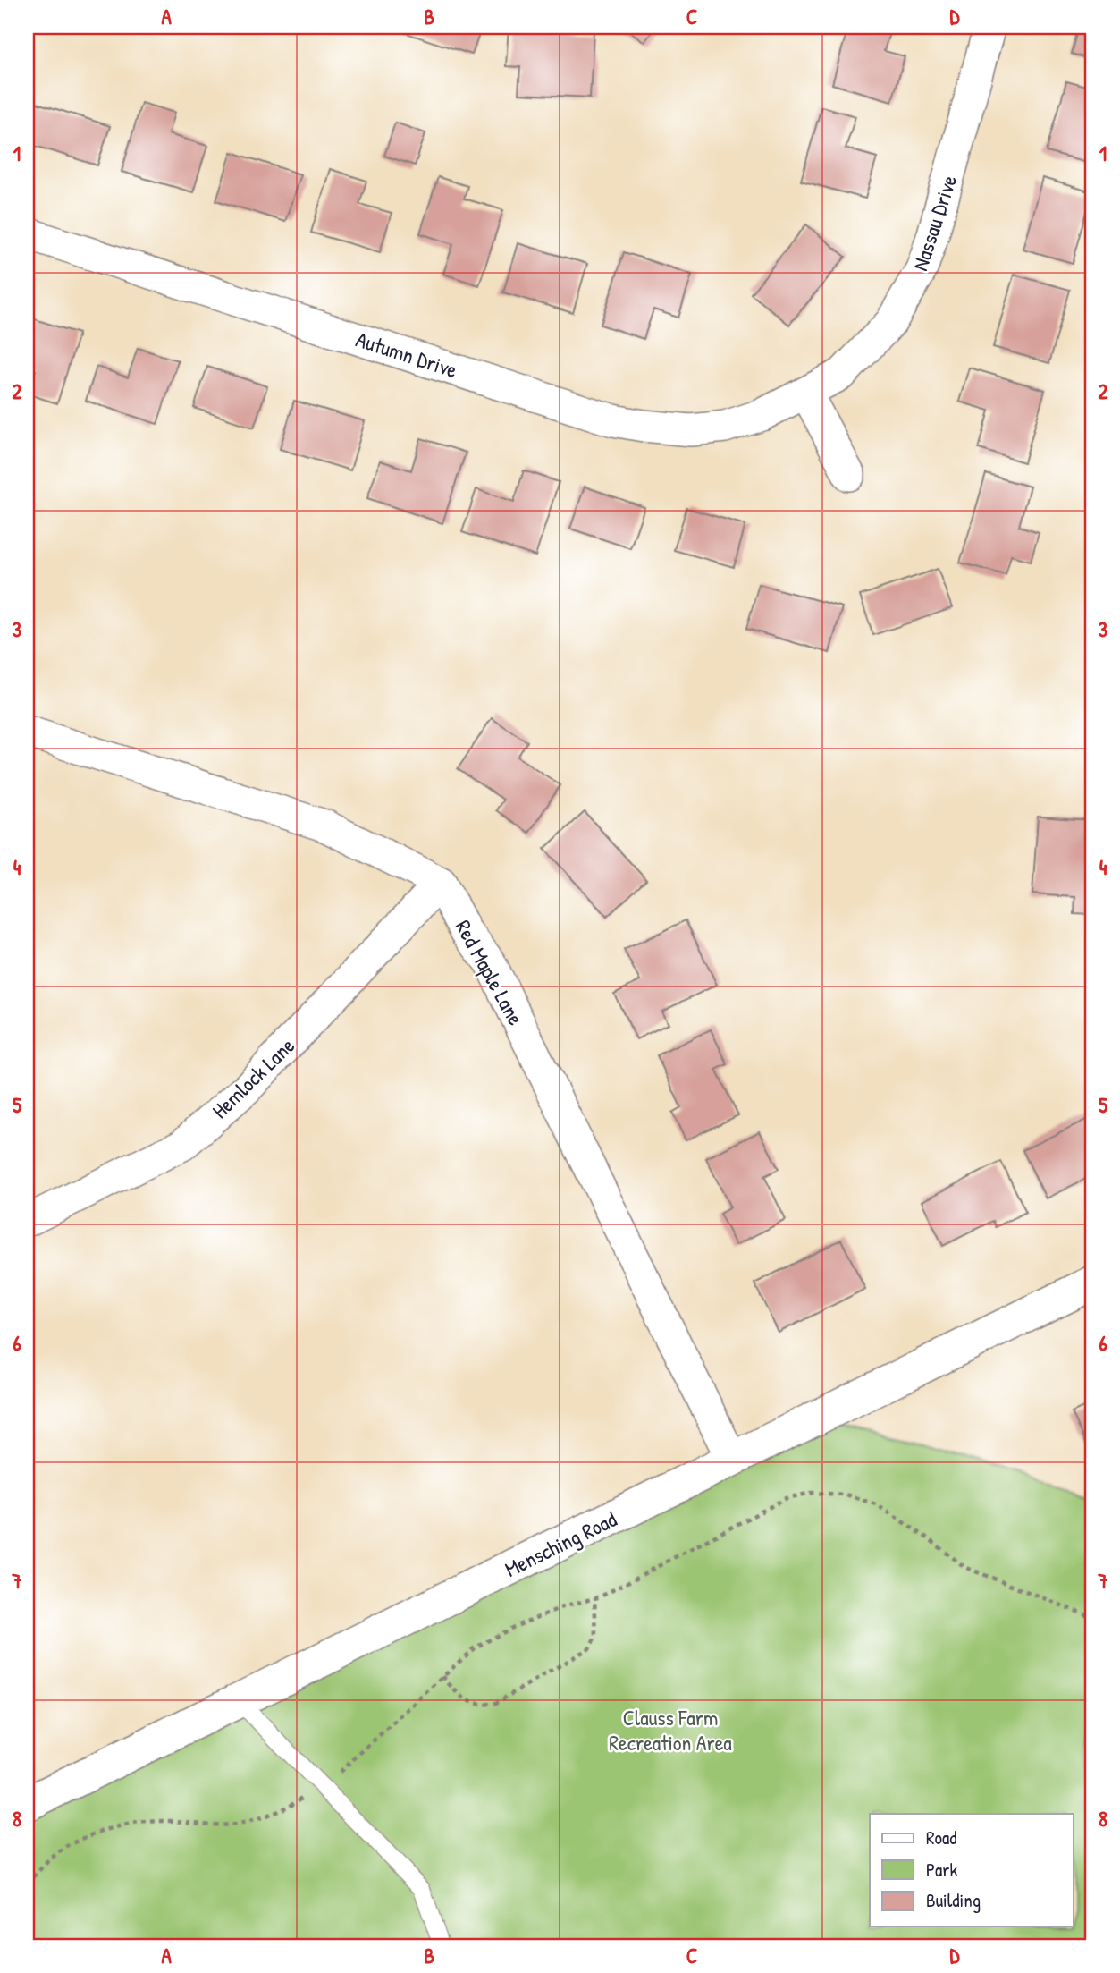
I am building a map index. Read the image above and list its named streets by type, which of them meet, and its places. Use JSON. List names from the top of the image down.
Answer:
{
  "streets": {
    "street": [
      "Nassau Drive",
      "Autumn Drive",
      "Red Maple Lane",
      "Hemlock Lane",
      "Mensching Road"
    ]
  },
  "crossings": [
    ["Nassau Drive", "Autumn Drive"],
    ["Red Maple Lane", "Hemlock Lane"],
    ["Red Maple Lane", "Mensching Road"]
  ],
  "parks": ["Clauss Farm Recreation Area"],
  "legend": ["Road", "Park", "Building"],
  "grid": {
    "columns": [
      "A",
      "B",
      "C",
      "D"
    ],
    "rows": [
      "1",
      "2",
      "3",
      "4",
      "5",
      "6",
      "7",
      "8"
    ]
  }
}
